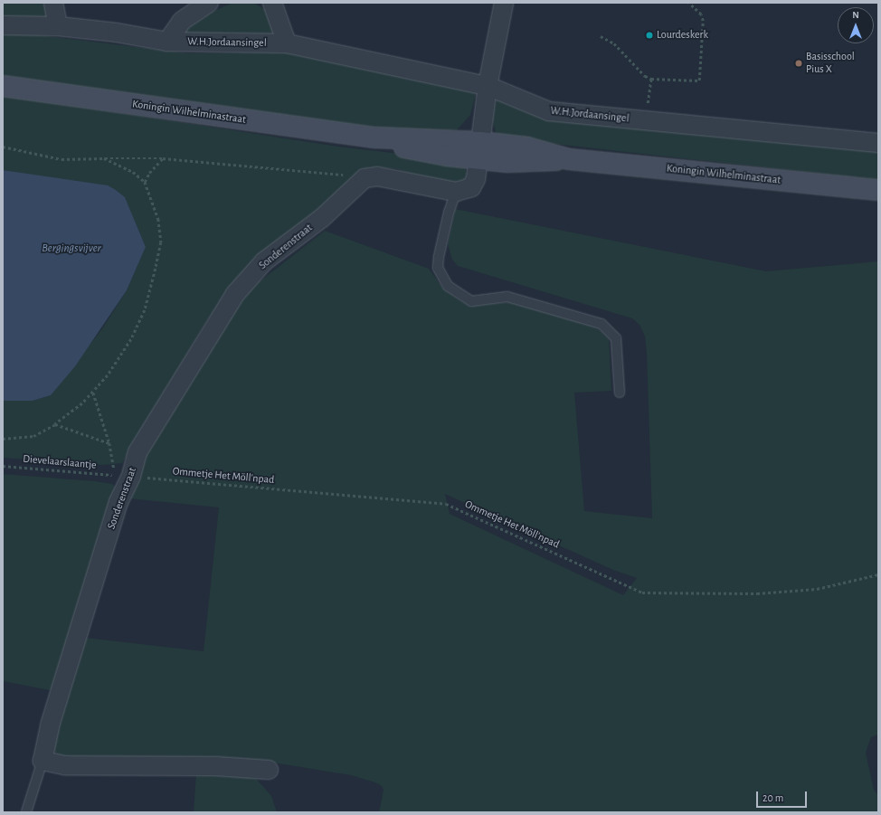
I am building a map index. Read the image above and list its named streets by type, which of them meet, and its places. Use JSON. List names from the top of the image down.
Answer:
{
  "streets": {
    "main road": ["Koningin Wilhelminastraat"],
    "street": ["W.H.Jordaansingel", "Sonderenstraat"],
    "path": ["Dievelaarslaantje", "Ommetje Het Möll'npad"]
  },
  "crossings": [
    ["Sonderenstraat", "Dievelaarslaantje"],
    ["Sonderenstraat", "Ommetje Het Möll'npad"],
    ["Dievelaarslaantje", "Ommetje Het Möll'npad"]
  ],
  "water": ["Bergingsvijver"],
  "places": ["Lourdeskerk", "Basisschool Pius X"],
  "scale_bar": "20 m",
  "north": "top"
}
